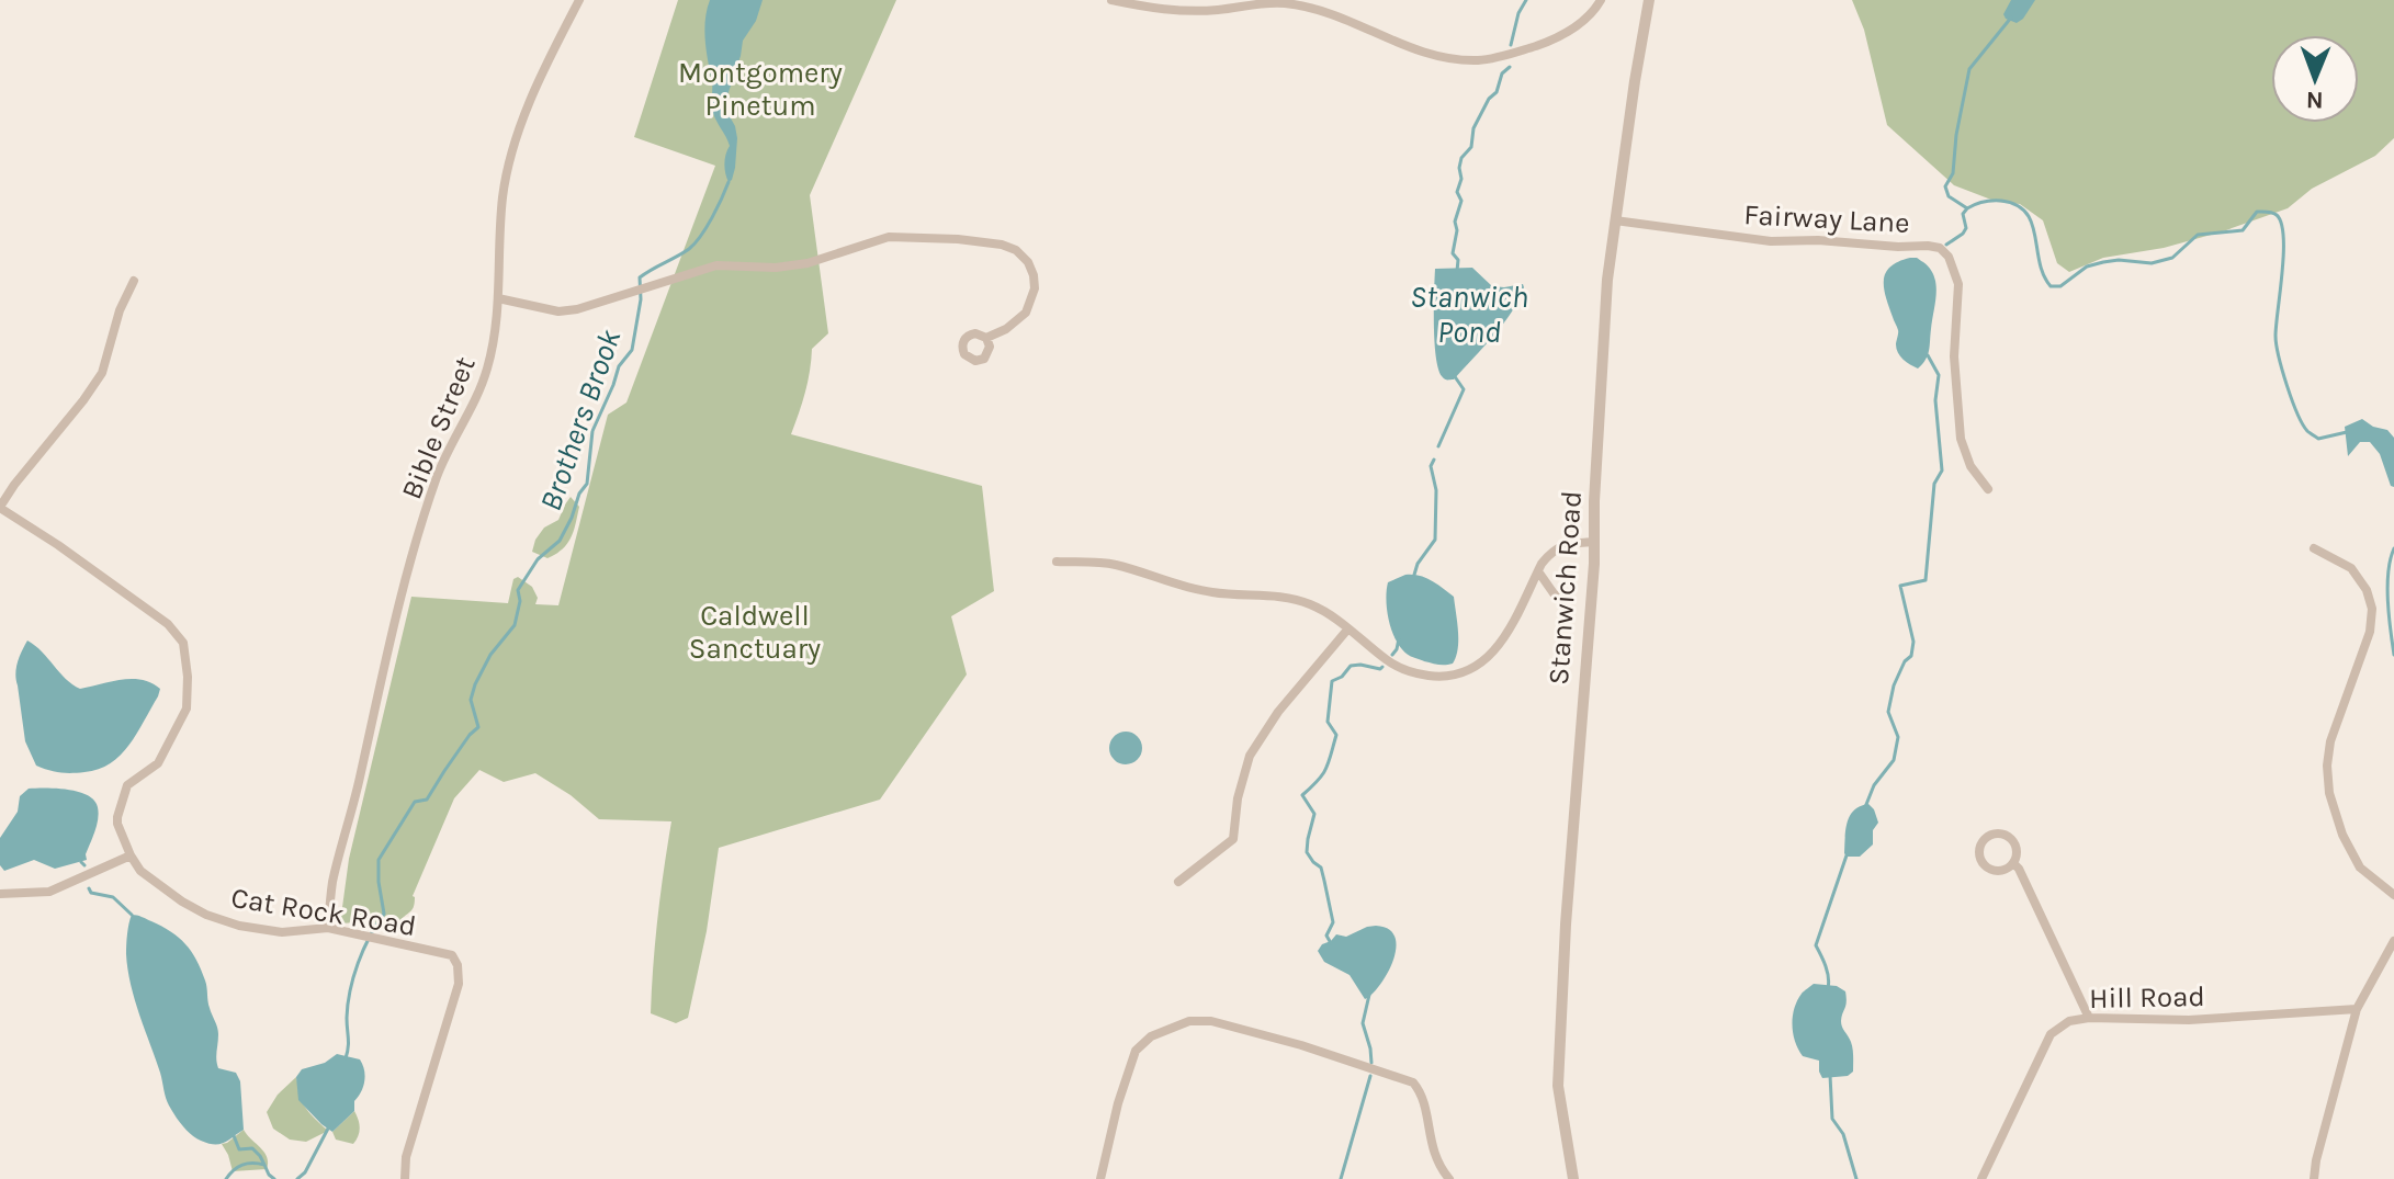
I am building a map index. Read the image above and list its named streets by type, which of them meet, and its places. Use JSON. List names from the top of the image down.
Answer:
{
  "streets": {
    "street": [
      "Fairway Lane",
      "Bible Street",
      "Stanwich Road",
      "Cat Rock Road",
      "Hill Road"
    ]
  },
  "crossings": [
    ["Fairway Lane", "Stanwich Road"],
    ["Bible Street", "Cat Rock Road"]
  ],
  "water": ["Stanwich Pond", "Brothers Brook"],
  "parks": ["Montgomery Pinetum", "Caldwell Sanctuary"],
  "north": "bottom"
}
